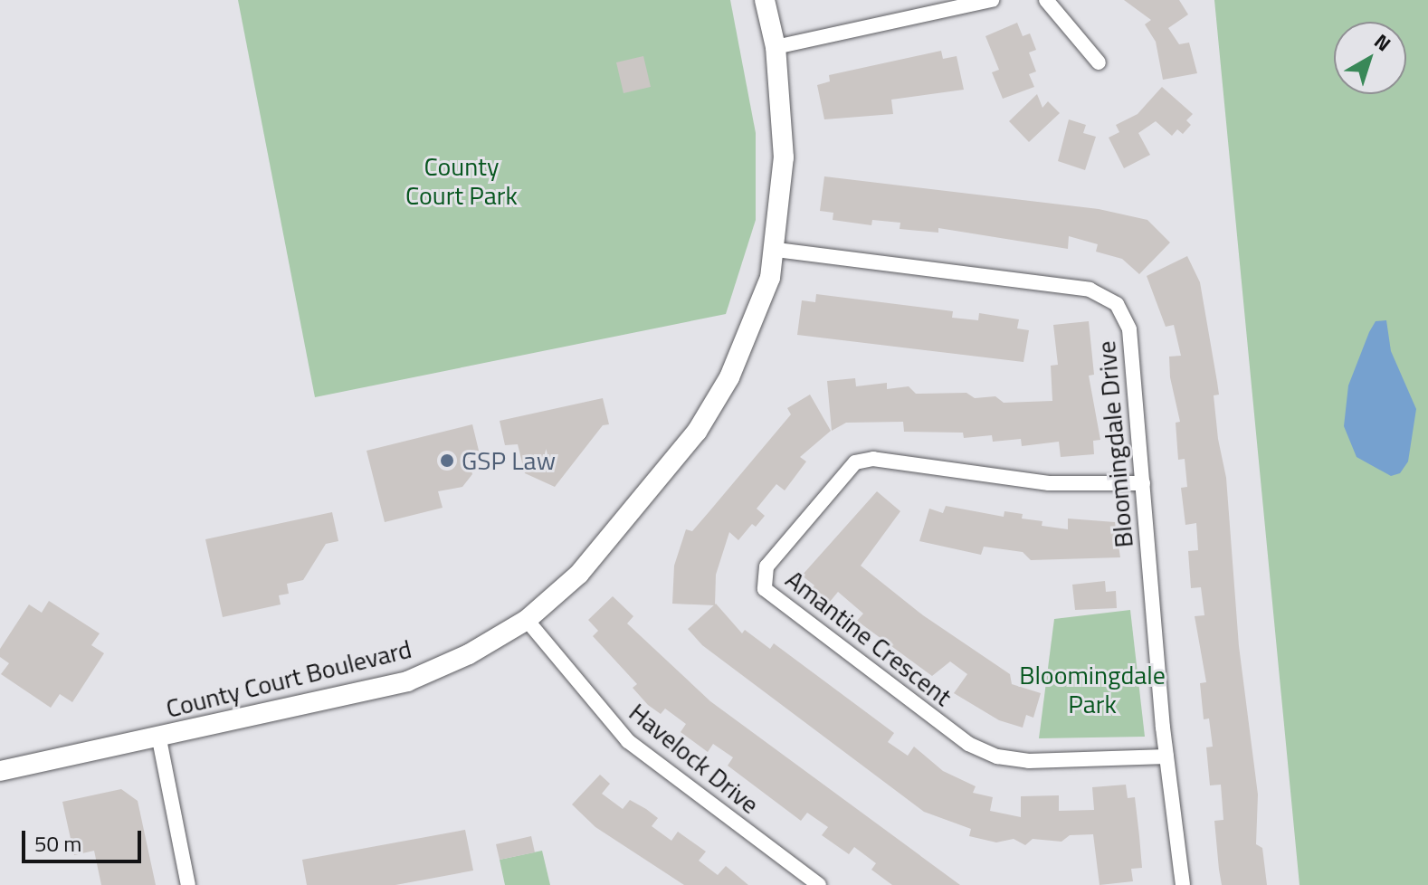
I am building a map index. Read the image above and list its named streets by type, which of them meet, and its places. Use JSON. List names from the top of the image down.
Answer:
{
  "streets": {
    "street": [
      "Bloomingdale Drive",
      "Amantine Crescent",
      "County Court Boulevard",
      "Havelock Drive"
    ]
  },
  "crossings": [
    ["Bloomingdale Drive", "Amantine Crescent"],
    ["Bloomingdale Drive", "County Court Boulevard"],
    ["County Court Boulevard", "Havelock Drive"]
  ],
  "parks": ["County Court Park", "Bloomingdale Park"],
  "places": ["GSP Law"],
  "scale_bar": "50 m",
  "north": "top right"
}
